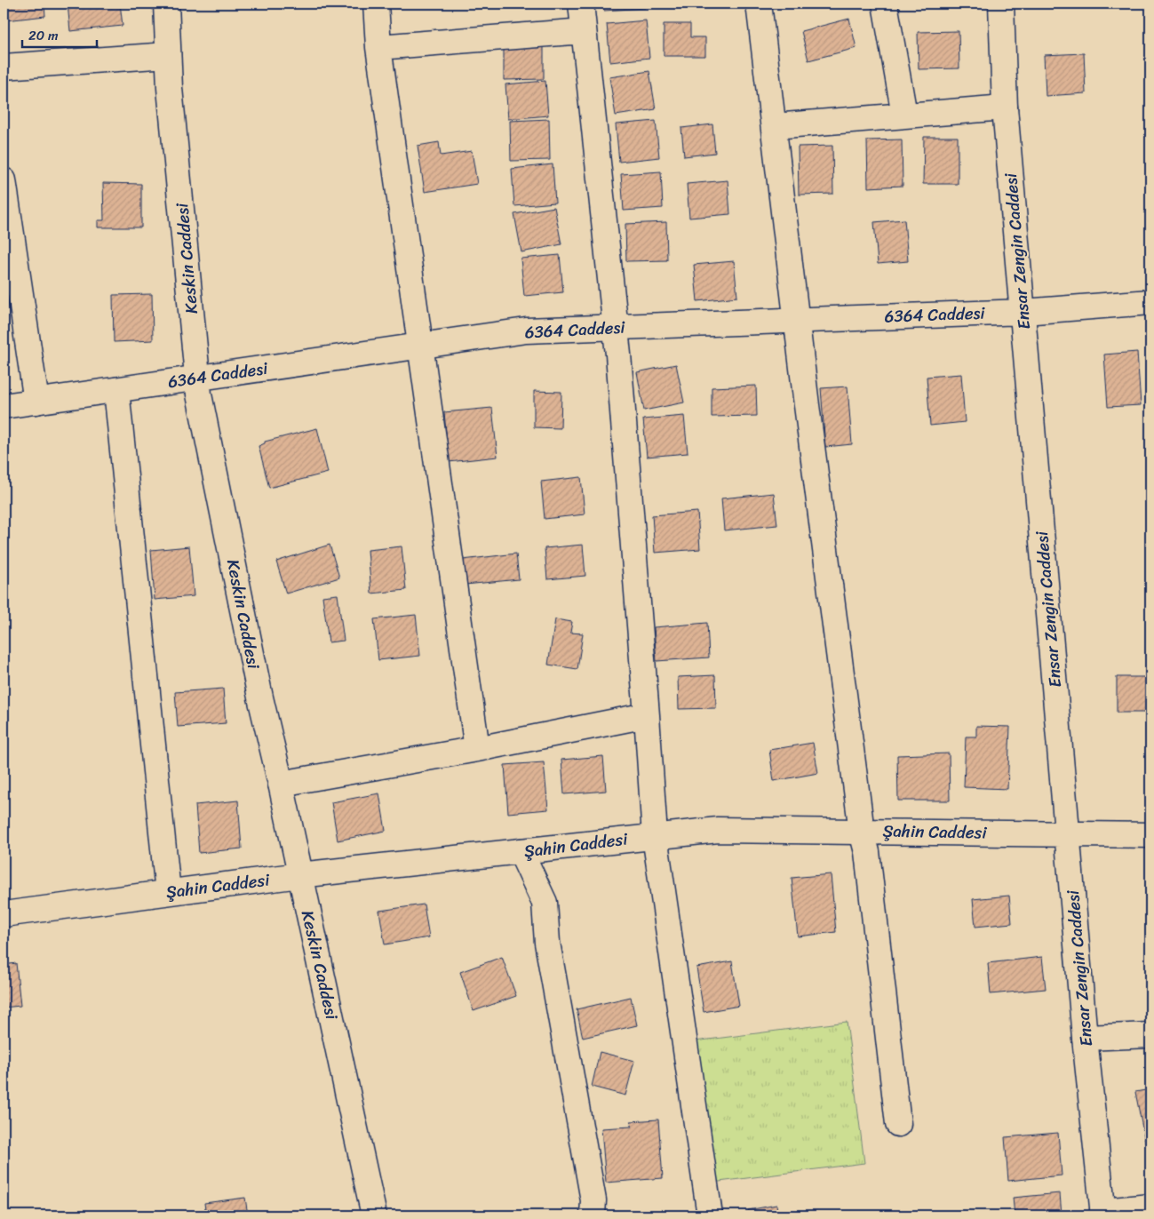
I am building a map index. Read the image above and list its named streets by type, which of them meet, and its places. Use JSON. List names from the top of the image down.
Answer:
{
  "streets": {
    "street": [
      "Ensar Zengin Caddesi",
      "Keskin Caddesi",
      "6364 Caddesi",
      "Şahin Caddesi"
    ]
  },
  "crossings": [
    ["Ensar Zengin Caddesi", "6364 Caddesi"],
    ["Ensar Zengin Caddesi", "Şahin Caddesi"],
    ["Keskin Caddesi", "6364 Caddesi"],
    ["Keskin Caddesi", "Şahin Caddesi"]
  ],
  "scale_bar": "20 m"
}
